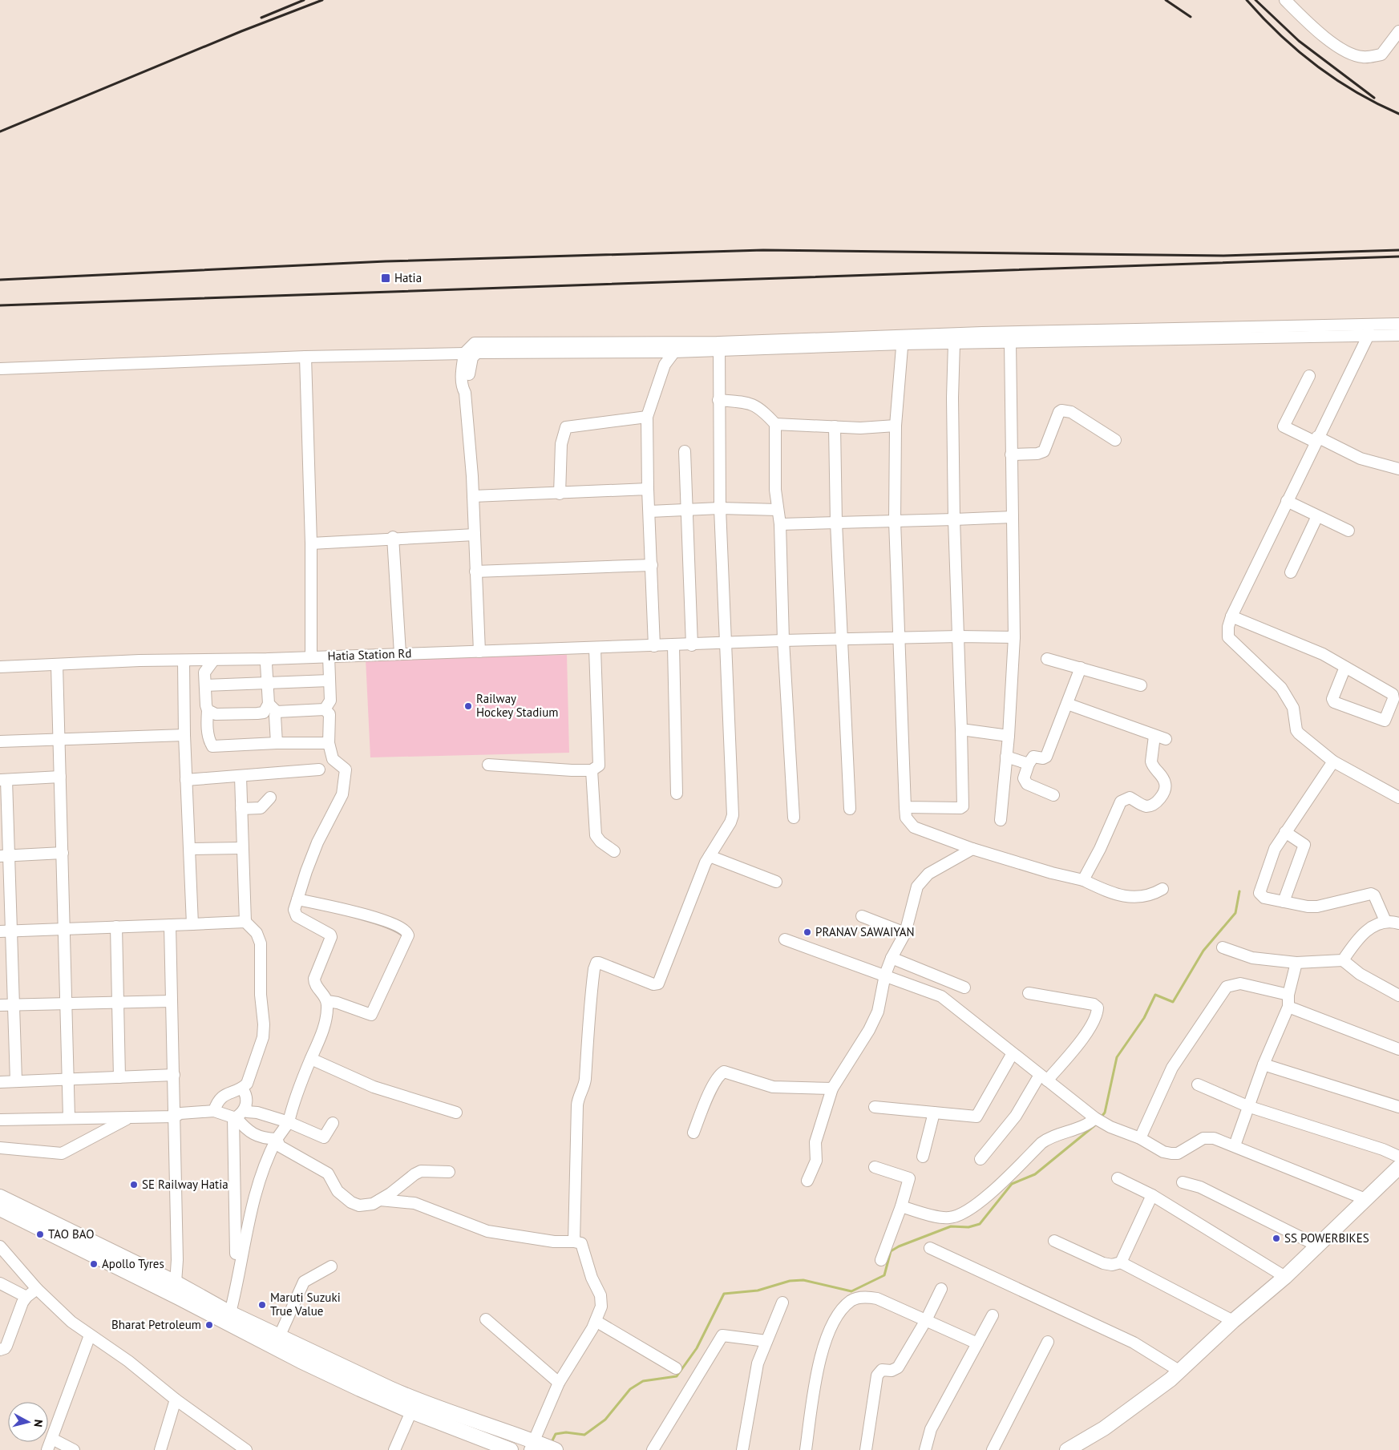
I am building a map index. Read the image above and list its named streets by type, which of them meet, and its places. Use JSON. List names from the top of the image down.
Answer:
{
  "streets": {
    "street": ["Hatia Station Rd"]
  },
  "places": {
    "transit": ["Hatia"],
    "other": [
      "Railway Hockey Stadium",
      "PRANAV SAWAIYAN",
      "SE Railway Hatia",
      "TAO BAO",
      "SS POWERBIKES",
      "Apollo Tyres",
      "Maruti Suzuki True Value",
      "Bharat Petroleum"
    ]
  },
  "north": "right"
}
